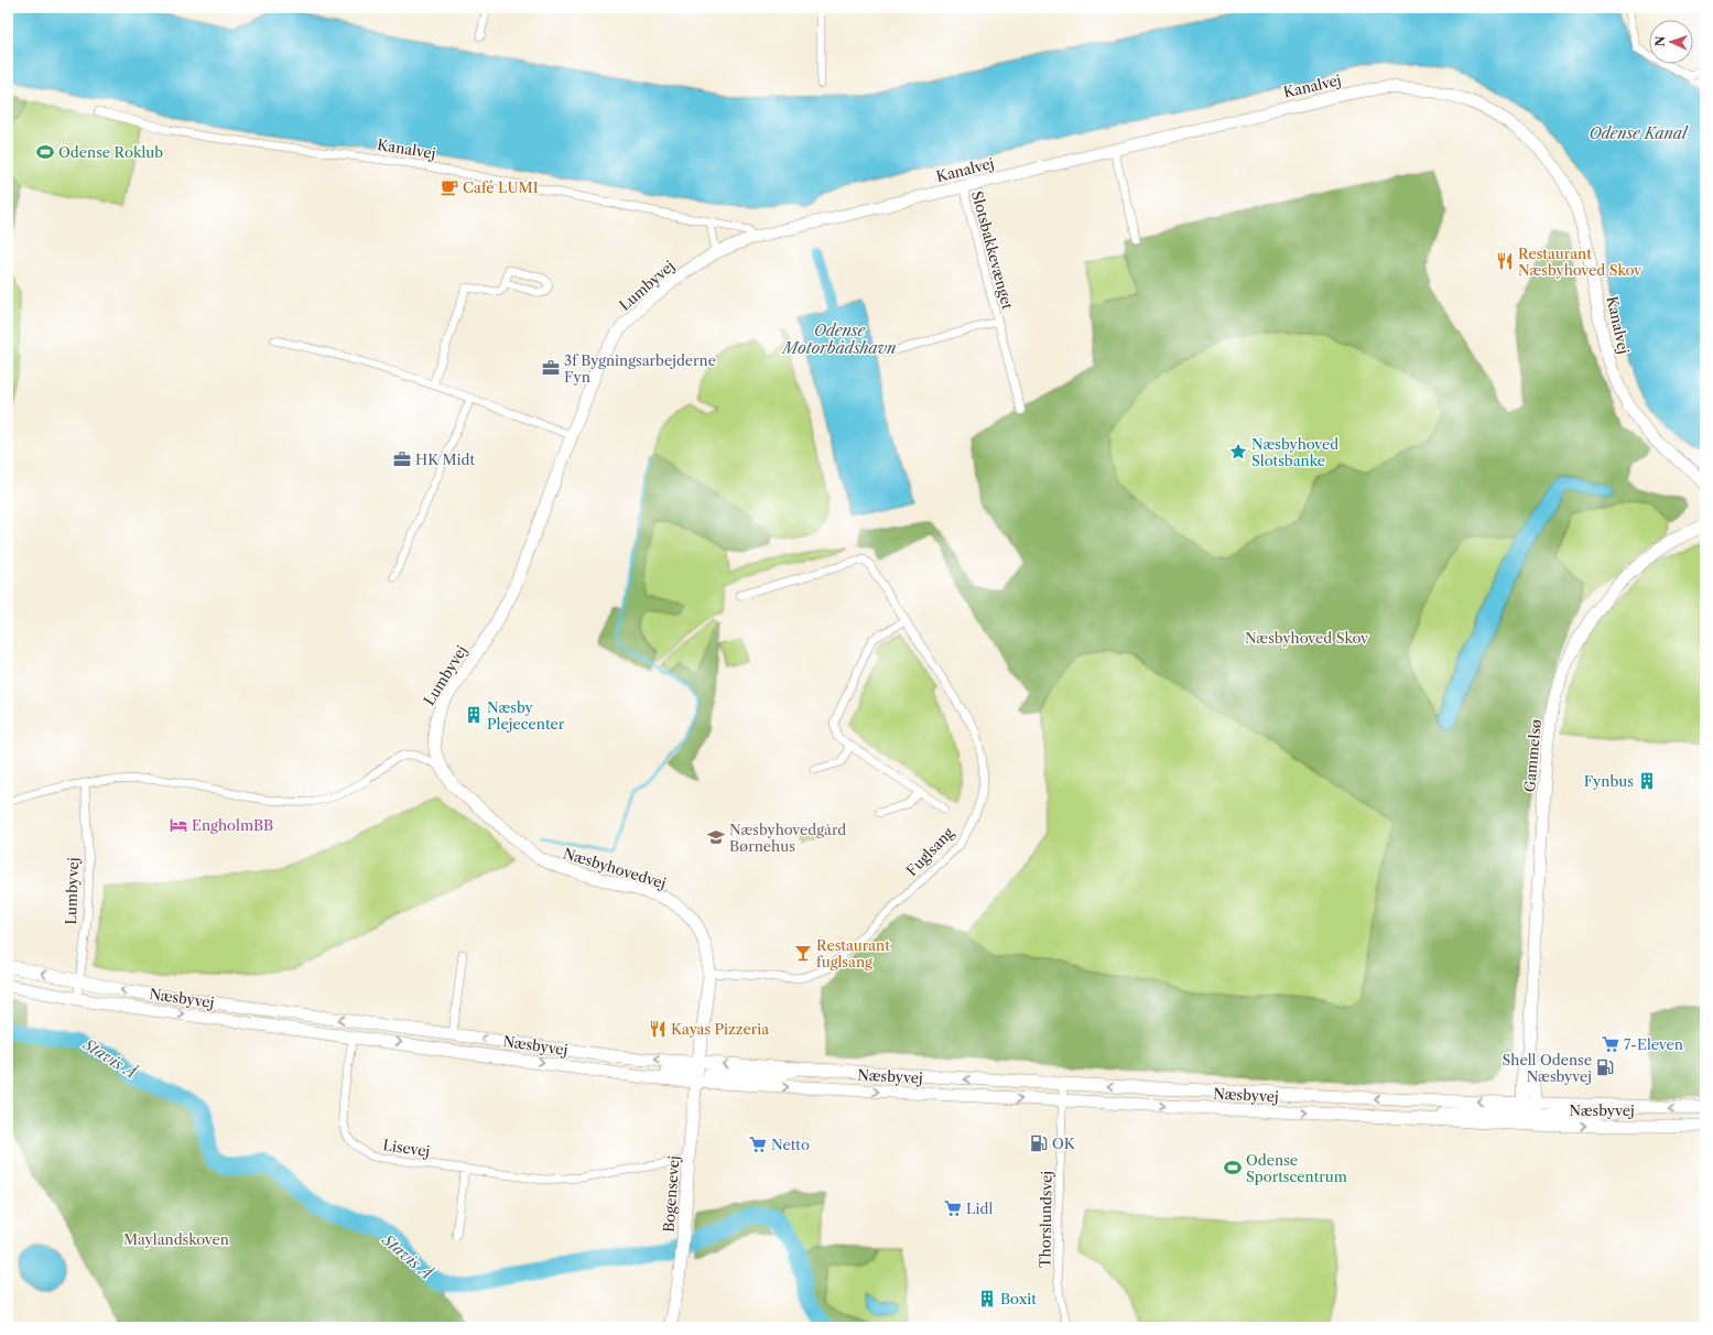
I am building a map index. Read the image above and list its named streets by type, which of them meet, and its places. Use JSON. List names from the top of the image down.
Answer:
{
  "streets": {
    "street": [
      "Kanalvej",
      "Slotsbakkevænget",
      "Lumbyvej",
      "Gammelsø",
      "Fuglsang",
      "Næsbyhovedvej",
      "Næsbyvej",
      "Lisevej",
      "Bogensevej",
      "Thorslundsvej"
    ]
  },
  "crossings": [
    ["Kanalvej", "Slotsbakkevænget"],
    ["Kanalvej", "Lumbyvej"],
    ["Lumbyvej", "Næsbyhovedvej"],
    ["Lumbyvej", "Næsbyvej"],
    ["Gammelsø", "Næsbyvej"],
    ["Fuglsang", "Næsbyhovedvej"],
    ["Næsbyhovedvej", "Næsbyvej"],
    ["Næsbyhovedvej", "Bogensevej"],
    ["Næsbyvej", "Lisevej"],
    ["Næsbyvej", "Bogensevej"],
    ["Næsbyvej", "Thorslundsvej"],
    ["Lisevej", "Bogensevej"]
  ],
  "water": ["Odense Kanal", "Odense Motorbådshavn", "Stavis Å"],
  "parks": ["Næsbyhoved Skov", "Maylandskoven"],
  "places": {
    "sports": ["Odense Roklub", "Odense Sportscentrum"],
    "cafe": ["Café LUMI"],
    "restaurant": ["Restaurant Næsbyhoved Skov", "Kayas Pizzeria"],
    "office": ["3f Bygningsarbejderne Fyn", "HK Midt"],
    "place": ["Næsbyhoved Slotsbanke"],
    "building": ["Næsby Plejecenter", "Fynbus", "Boxit"],
    "hotel": ["EngholmBB"],
    "school or university": ["Næsbyhovedgård Børnehus"],
    "bar": ["Restaurant fuglsang"],
    "supermarket": ["7-Eleven", "Netto", "Lidl"],
    "fuel station": ["Shell Odense Næsbyvej", "OK"]
  },
  "north": "left"
}
